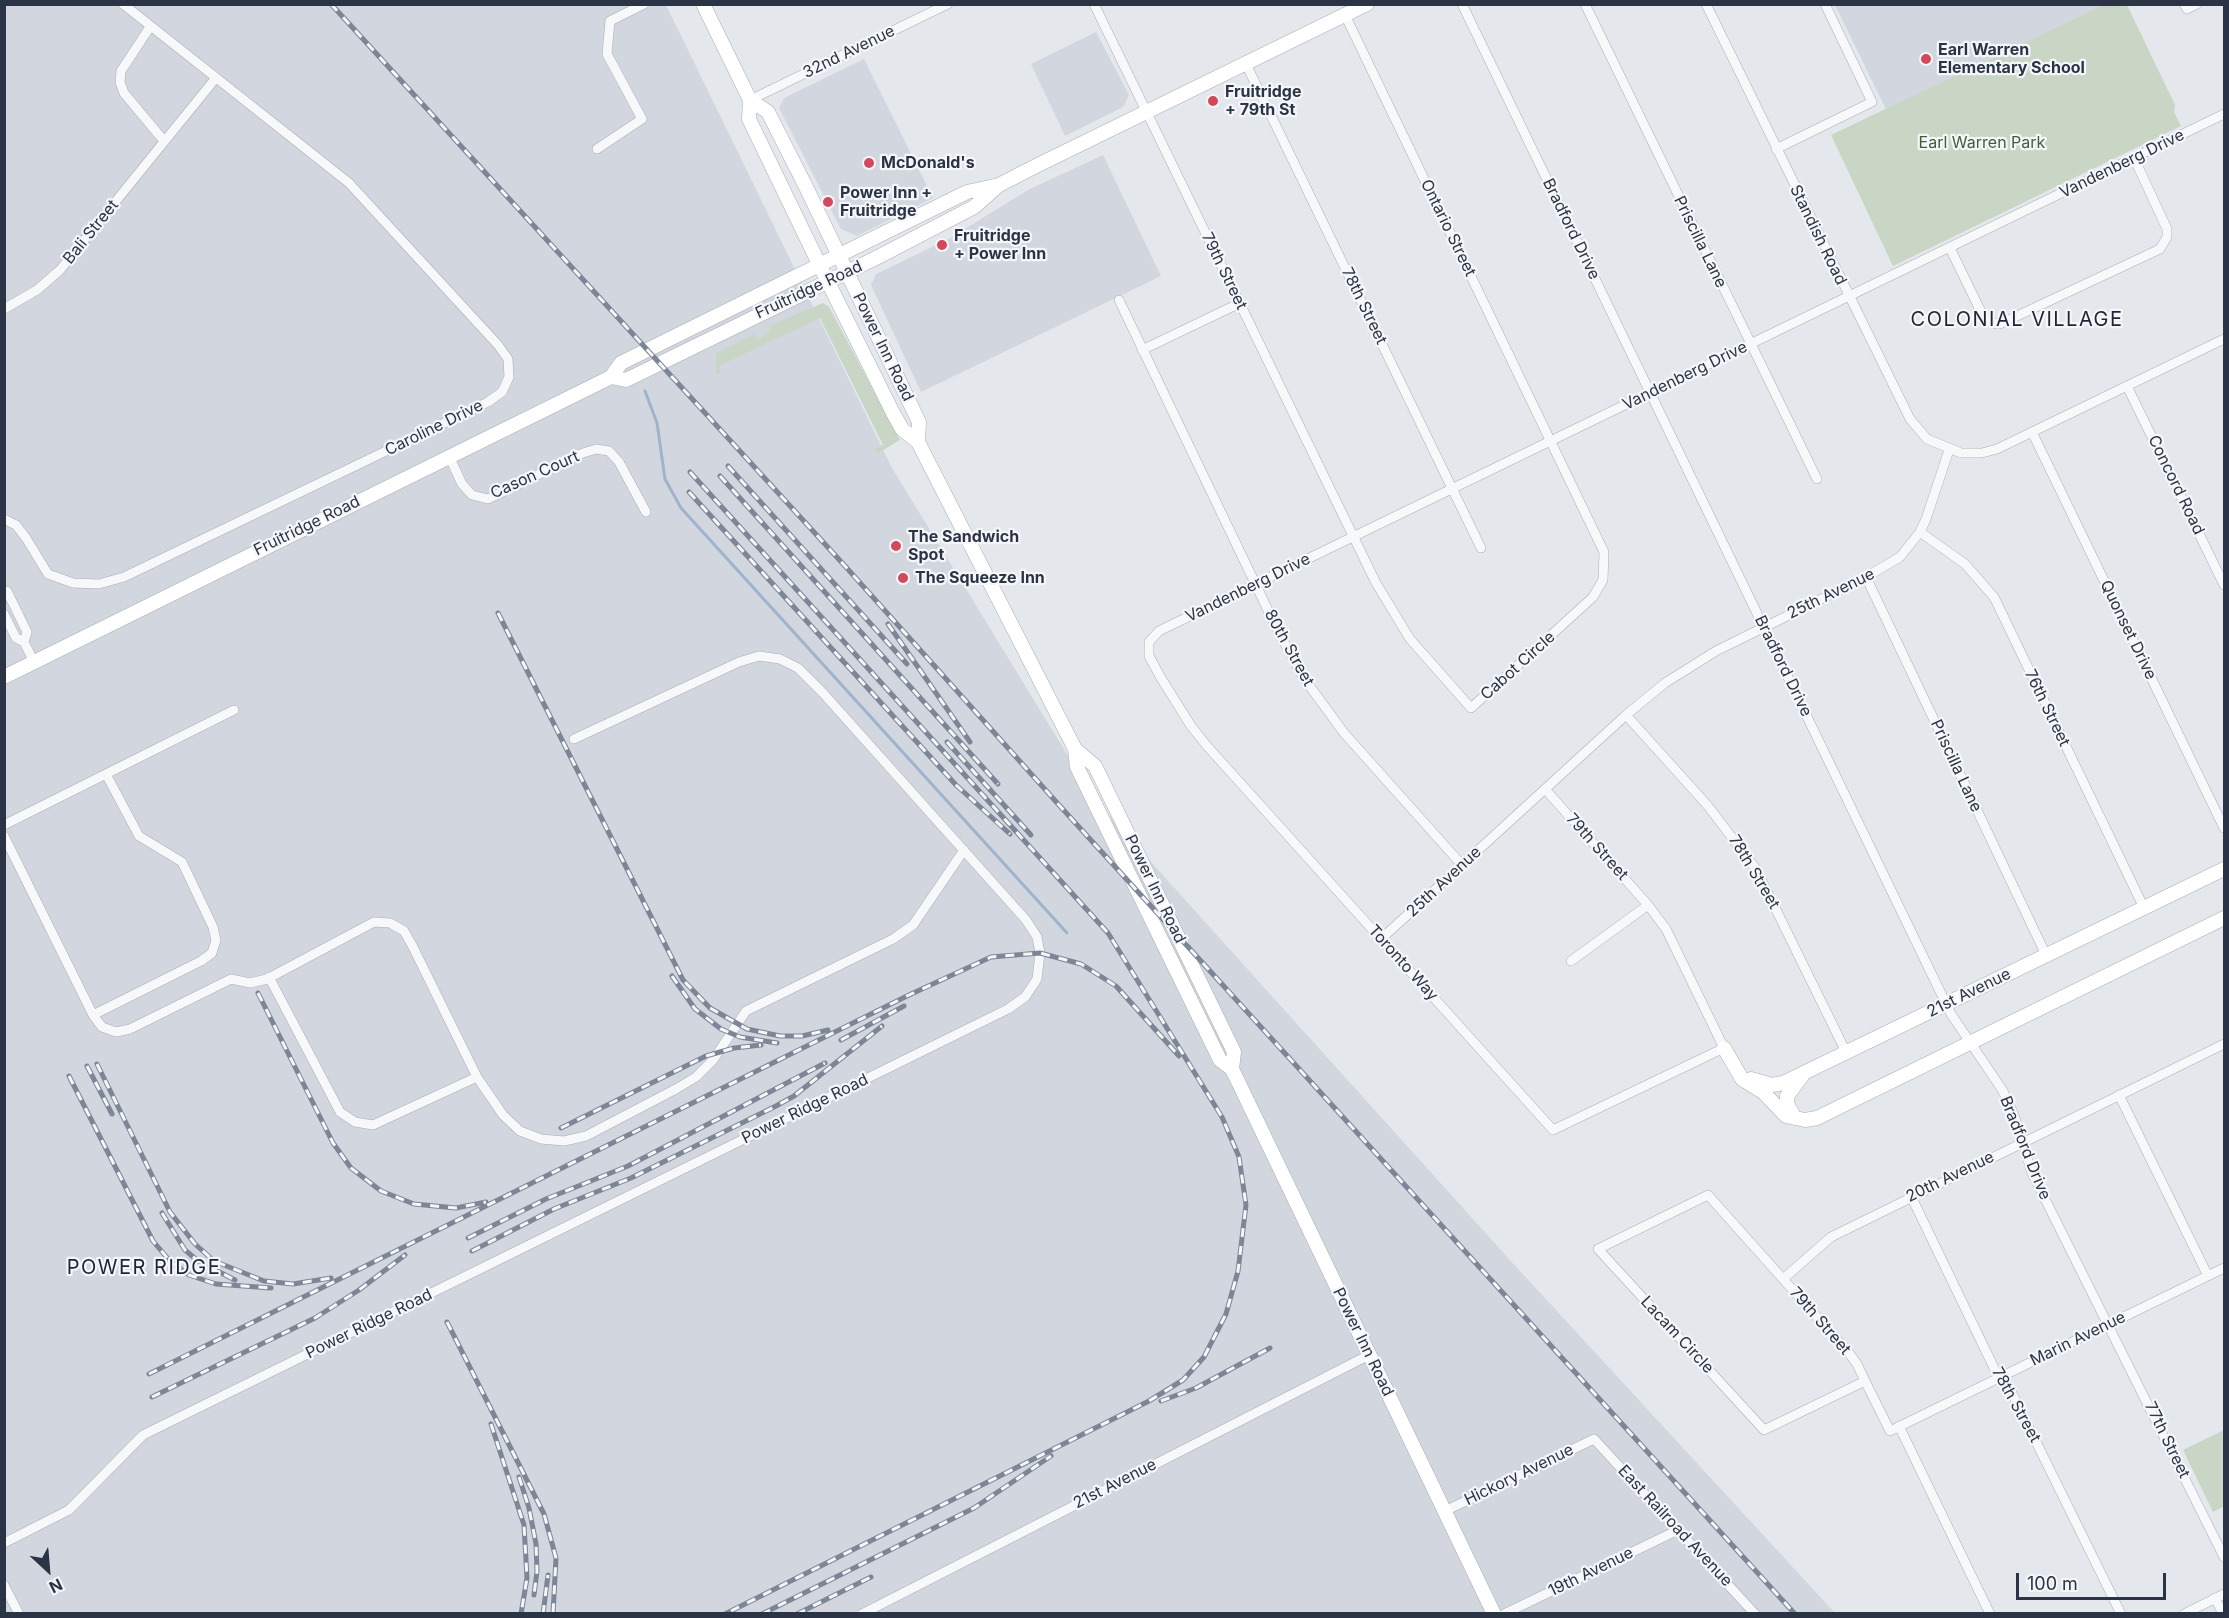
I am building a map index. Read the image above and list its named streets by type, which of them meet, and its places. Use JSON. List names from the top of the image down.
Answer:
{
  "streets": {
    "main road": ["Fruitridge Road", "Power Inn Road", "21st Avenue"],
    "street": [
      "32nd Avenue",
      "Vandenberg Drive",
      "Ontario Street",
      "Bradford Drive",
      "Bali Street",
      "Standish Road",
      "Priscilla Lane",
      "79th Street",
      "78th Street",
      "Caroline Drive",
      "Cason Court",
      "Concord Road",
      "25th Avenue",
      "Quonset Drive",
      "80th Street",
      "Cabot Circle",
      "76th Street",
      "Toronto Way",
      "Power Ridge Road",
      "20th Avenue",
      "Lacam Circle",
      "Marin Avenue",
      "77th Street",
      "Hickory Avenue",
      "East Railroad Avenue",
      "19th Avenue"
    ]
  },
  "crossings": [
    ["32nd Avenue", "Power Inn Road"],
    ["Vandenberg Drive", "Ontario Street"],
    ["Vandenberg Drive", "Bradford Drive"],
    ["Vandenberg Drive", "Standish Road"],
    ["Vandenberg Drive", "Priscilla Lane"],
    ["Vandenberg Drive", "79th Street"],
    ["Vandenberg Drive", "78th Street"],
    ["Vandenberg Drive", "80th Street"],
    ["Vandenberg Drive", "Cabot Circle"],
    ["Vandenberg Drive", "Toronto Way"],
    ["Ontario Street", "Fruitridge Road"],
    ["Ontario Street", "Cabot Circle"],
    ["Bradford Drive", "25th Avenue"],
    ["Bradford Drive", "21st Avenue"],
    ["Bradford Drive", "20th Avenue"],
    ["Bradford Drive", "Marin Avenue"],
    ["Bradford Drive", "77th Street"],
    ["Bali Street", "Caroline Drive"],
    ["Standish Road", "25th Avenue"],
    ["Priscilla Lane", "25th Avenue"],
    ["Priscilla Lane", "21st Avenue"],
    ["79th Street", "Fruitridge Road"],
    ["79th Street", "25th Avenue"],
    ["79th Street", "Cabot Circle"],
    ["79th Street", "Toronto Way"],
    ["79th Street", "20th Avenue"],
    ["79th Street", "Lacam Circle"],
    ["79th Street", "Marin Avenue"],
    ["Fruitridge Road", "78th Street"],
    ["Fruitridge Road", "Power Inn Road"],
    ["Fruitridge Road", "Cason Court"],
    ["78th Street", "25th Avenue"],
    ["78th Street", "21st Avenue"],
    ["78th Street", "20th Avenue"],
    ["78th Street", "Marin Avenue"],
    ["Power Inn Road", "21st Avenue"],
    ["Power Inn Road", "Hickory Avenue"],
    ["25th Avenue", "80th Street"],
    ["25th Avenue", "76th Street"],
    ["25th Avenue", "Toronto Way"],
    ["76th Street", "21st Avenue"],
    ["Marin Avenue", "77th Street"],
    ["Hickory Avenue", "East Railroad Avenue"],
    ["East Railroad Avenue", "19th Avenue"]
  ],
  "districts": ["COLONIAL VILLAGE", "POWER RIDGE"],
  "parks": ["Earl Warren Park"],
  "places": [
    "Earl Warren Elementary School",
    "Fruitridge + 79th St",
    "McDonald's",
    "Power Inn + Fruitridge",
    "Fruitridge + Power Inn",
    "The Sandwich Spot",
    "The Squeeze Inn"
  ],
  "scale_bar": "100 m",
  "north": "bottom right"
}
